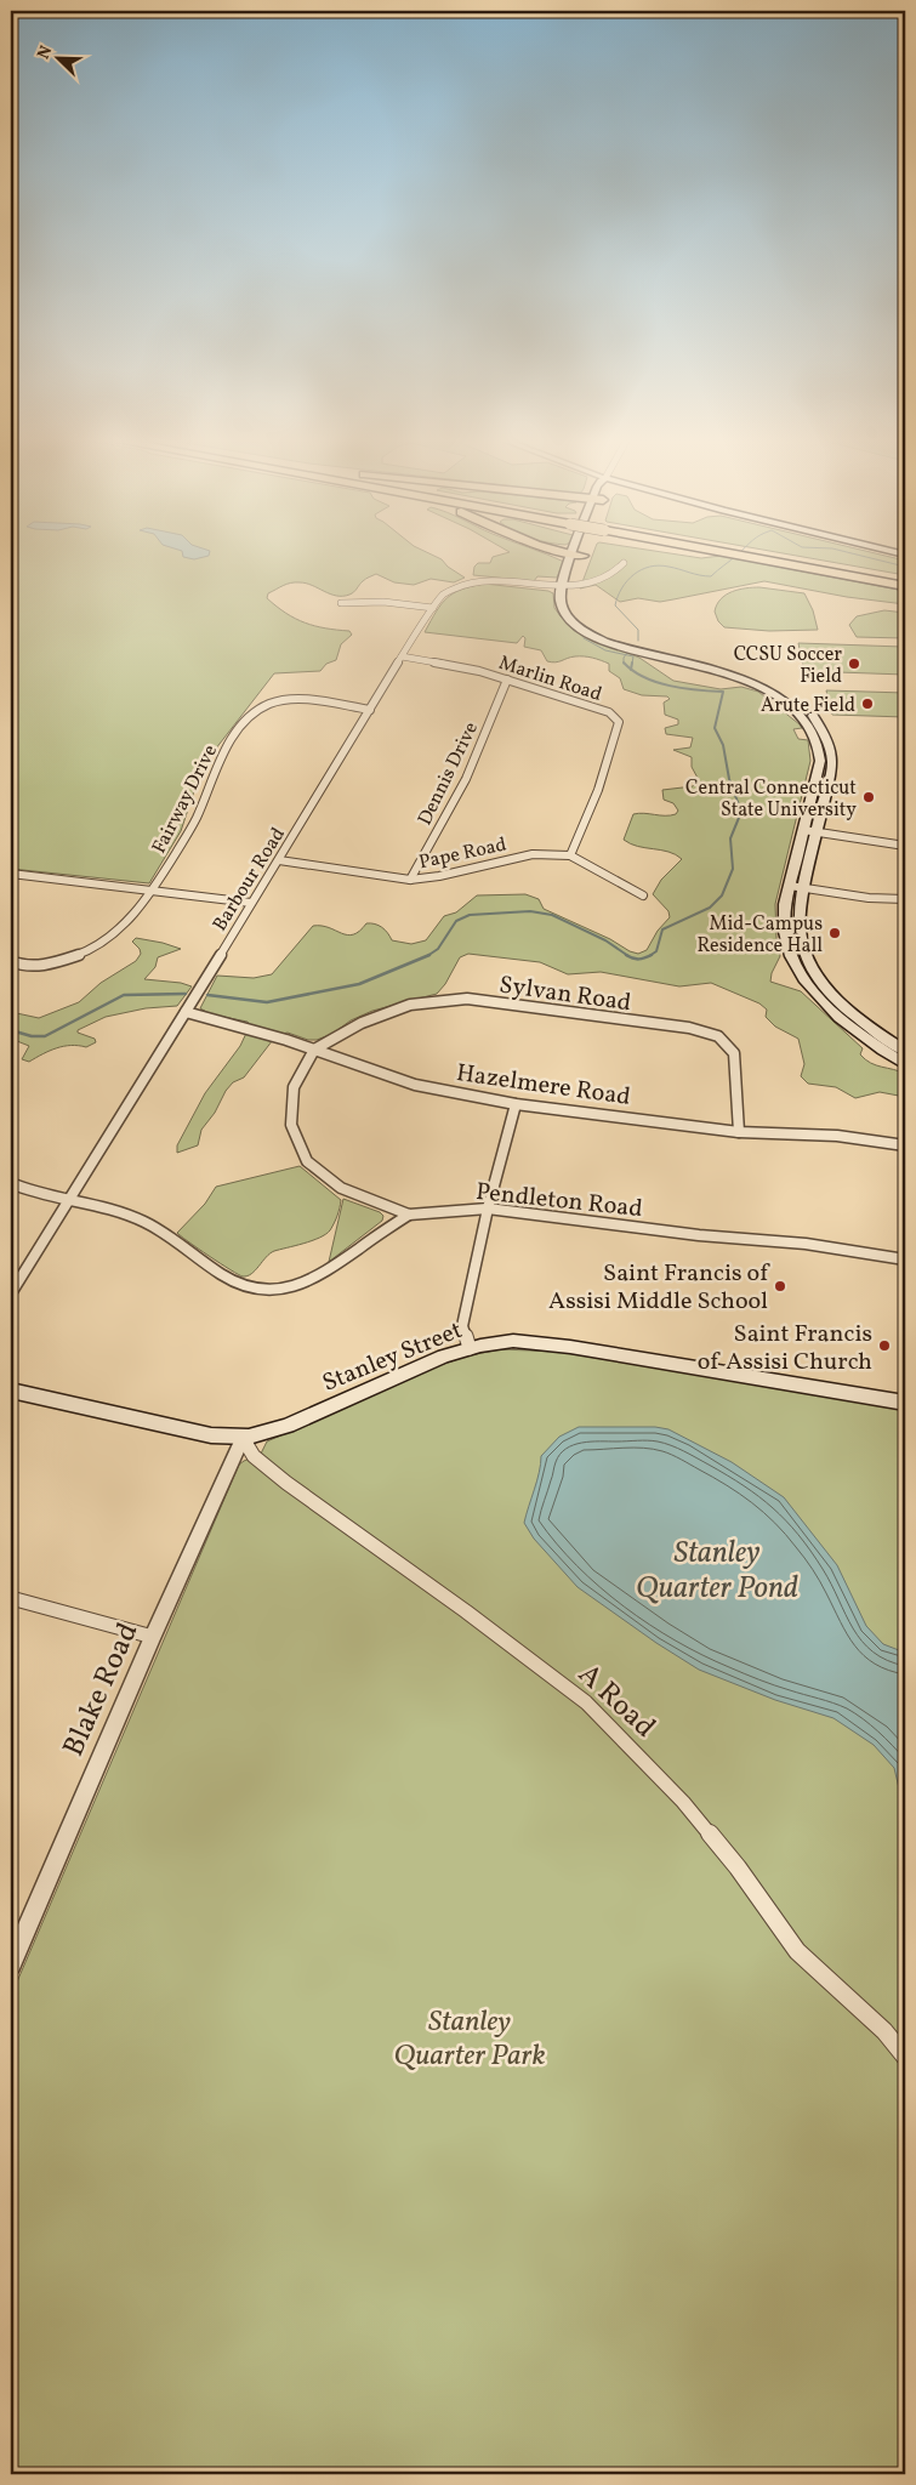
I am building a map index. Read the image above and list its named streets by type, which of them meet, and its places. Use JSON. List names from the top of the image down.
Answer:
{
  "streets": {
    "main road": ["Stanley Street"],
    "street": [
      "Marlin Road",
      "Dennis Drive",
      "Fairway Drive",
      "Pape Road",
      "Barbour Road",
      "Sylvan Road",
      "Hazelmere Road",
      "Pendleton Road",
      "Blake Road",
      "A Road"
    ]
  },
  "crossings": [
    ["Marlin Road", "Dennis Drive"],
    ["Marlin Road", "Pape Road"],
    ["Marlin Road", "Barbour Road"],
    ["Dennis Drive", "Pape Road"],
    ["Fairway Drive", "Barbour Road"],
    ["Pape Road", "Barbour Road"],
    ["Barbour Road", "Hazelmere Road"],
    ["Sylvan Road", "Hazelmere Road"],
    ["Sylvan Road", "Pendleton Road"],
    ["Hazelmere Road", "Pendleton Road"],
    ["Stanley Street", "Blake Road"],
    ["Stanley Street", "A Road"],
    ["Blake Road", "A Road"]
  ],
  "water": ["Stanley Quarter Pond"],
  "parks": ["Stanley Quarter Park"],
  "places": [
    "CCSU Soccer Field",
    "Arute Field",
    "Central Connecticut State University",
    "Mid-Campus Residence Hall",
    "Saint Francis of Assisi Middle School",
    "Saint Francis of Assisi Church"
  ],
  "north": "top left"
}
